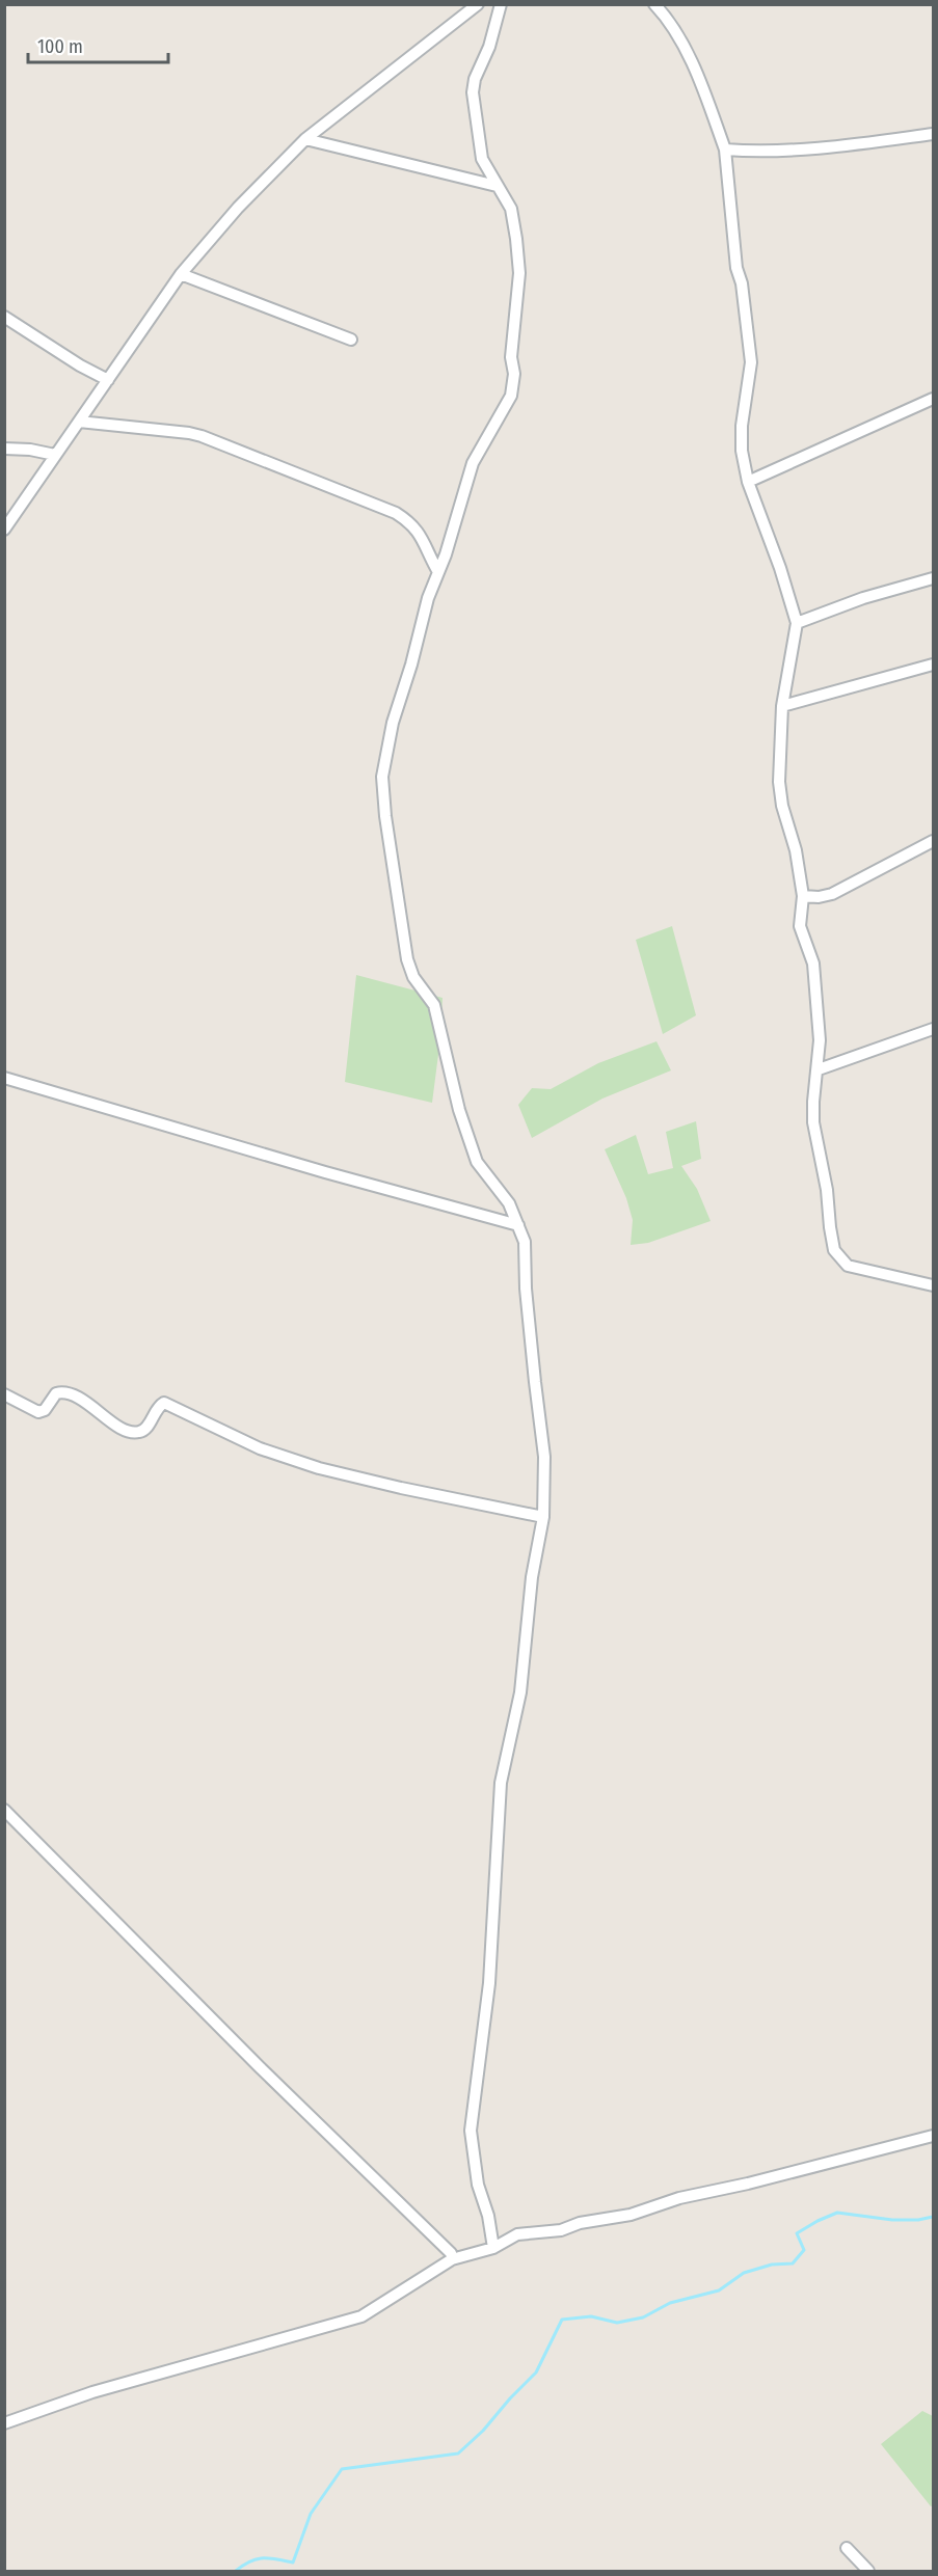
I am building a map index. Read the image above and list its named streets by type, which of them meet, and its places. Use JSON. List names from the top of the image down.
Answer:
{
  "scale_bar": "100 m"
}
